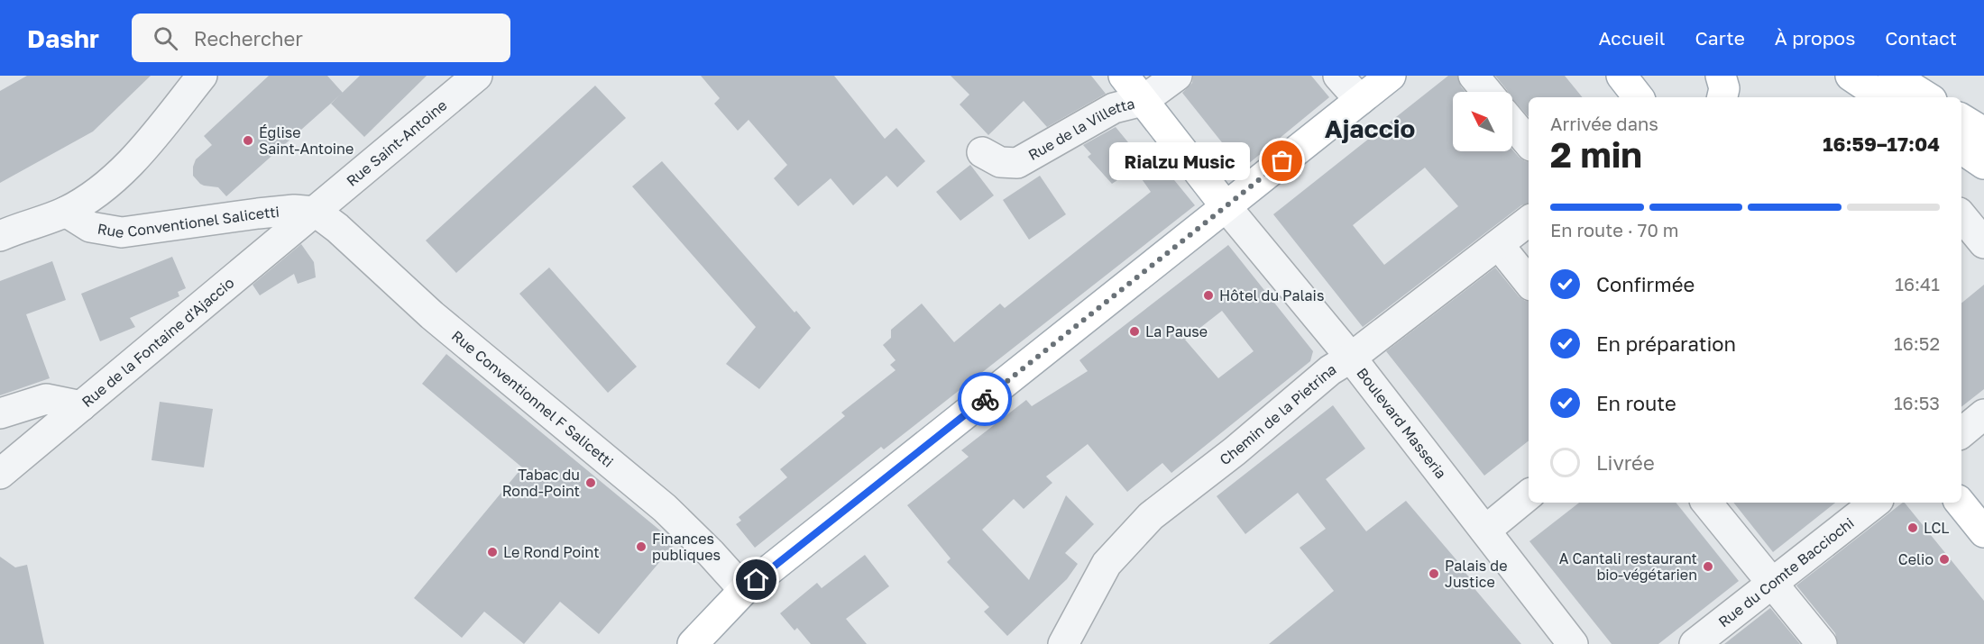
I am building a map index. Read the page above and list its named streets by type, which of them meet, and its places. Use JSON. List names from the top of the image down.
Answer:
{
  "streets": {
    "street": [
      "Rue de la Villetta",
      "Rue Saint-Antoine",
      "Rue Conventionel Salicetti",
      "Rue de la Fontaine d'Ajaccio",
      "Rue Conventionnel F Salicetti",
      "Chemin de la Pietrina",
      "Boulevard Masseria",
      "Rue du Comte Bacciochi"
    ]
  },
  "crossings": [
    ["Rue Saint-Antoine", "Rue Conventionel Salicetti"],
    ["Rue Saint-Antoine", "Rue de la Fontaine d'Ajaccio"],
    ["Rue Saint-Antoine", "Rue Conventionnel F Salicetti"],
    ["Rue Conventionel Salicetti", "Rue de la Fontaine d'Ajaccio"],
    ["Rue Conventionel Salicetti", "Rue Conventionnel F Salicetti"],
    ["Rue de la Fontaine d'Ajaccio", "Rue Conventionnel F Salicetti"],
    ["Chemin de la Pietrina", "Boulevard Masseria"]
  ],
  "districts": ["Ajaccio"],
  "places": [
    "Église Saint-Antoine",
    "Rialzu Music",
    "Hôtel du Palais",
    "La Pause",
    "Tabac du Rond-Point",
    "LCL",
    "Finances publiques",
    "Le Rond Point",
    "Celio",
    "A Cantali restaurant bio-végétarien",
    "Palais de Justice"
  ],
  "north": "top left",
  "page": {
    "header": "Dashr",
    "search": "Rechercher",
    "nav": [
      "Accueil",
      "Carte",
      "À propos",
      "Contact"
    ],
    "heading": ["2 min", "Arrivée dans", "16:59–17:04"],
    "bubble": "Rialzu Music",
    "bar": "En route · 70 m",
    "list": [
      ["Confirmée", "16:41"],
      ["En préparation", "16:52"],
      ["En route", "16:53"],
      "Livrée"
    ]
  }
}
